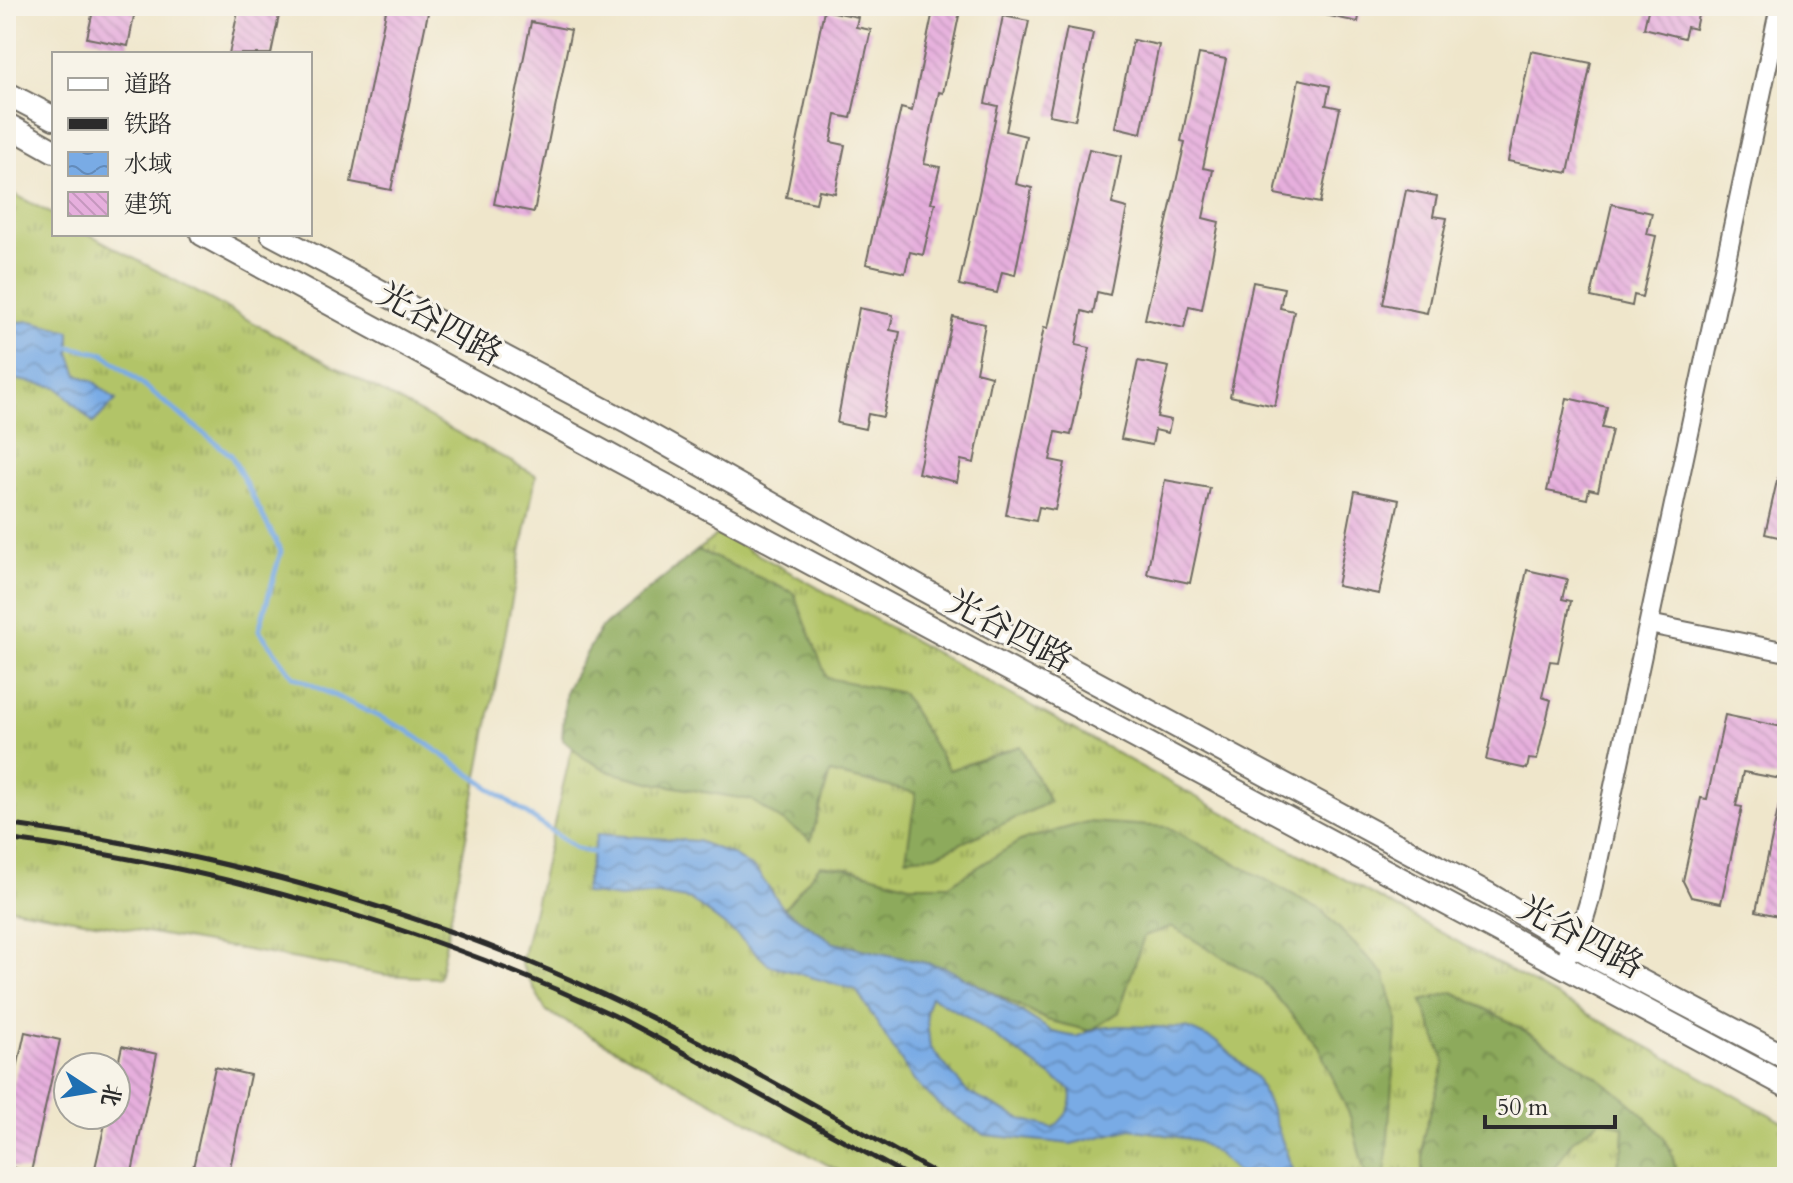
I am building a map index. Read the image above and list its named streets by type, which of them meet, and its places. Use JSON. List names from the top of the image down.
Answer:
{
  "streets": {
    "main road": ["光谷四路"]
  },
  "legend": [
    "道路",
    "铁路",
    "水域",
    "建筑"
  ],
  "scale_bar": "50 m",
  "north": "right"
}
